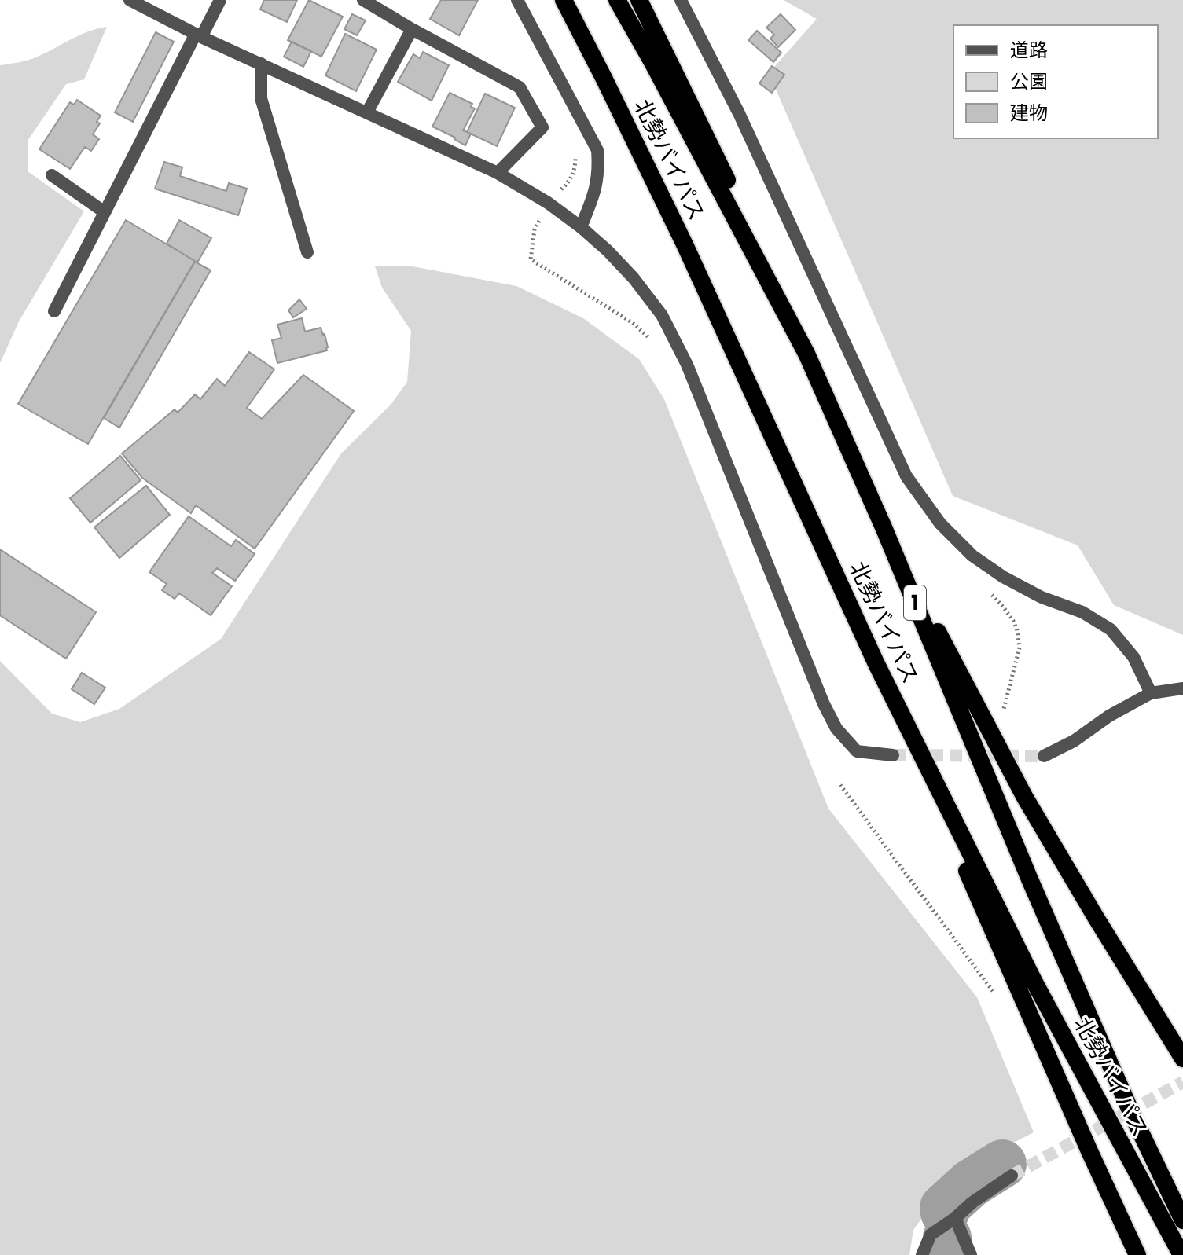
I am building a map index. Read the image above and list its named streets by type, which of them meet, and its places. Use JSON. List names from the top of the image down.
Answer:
{
  "streets": {
    "highway": ["北勢バイパス", "1"]
  },
  "crossings": [
    ["北勢バイパス", "1"]
  ],
  "legend": ["道路", "公園", "建物"]
}
